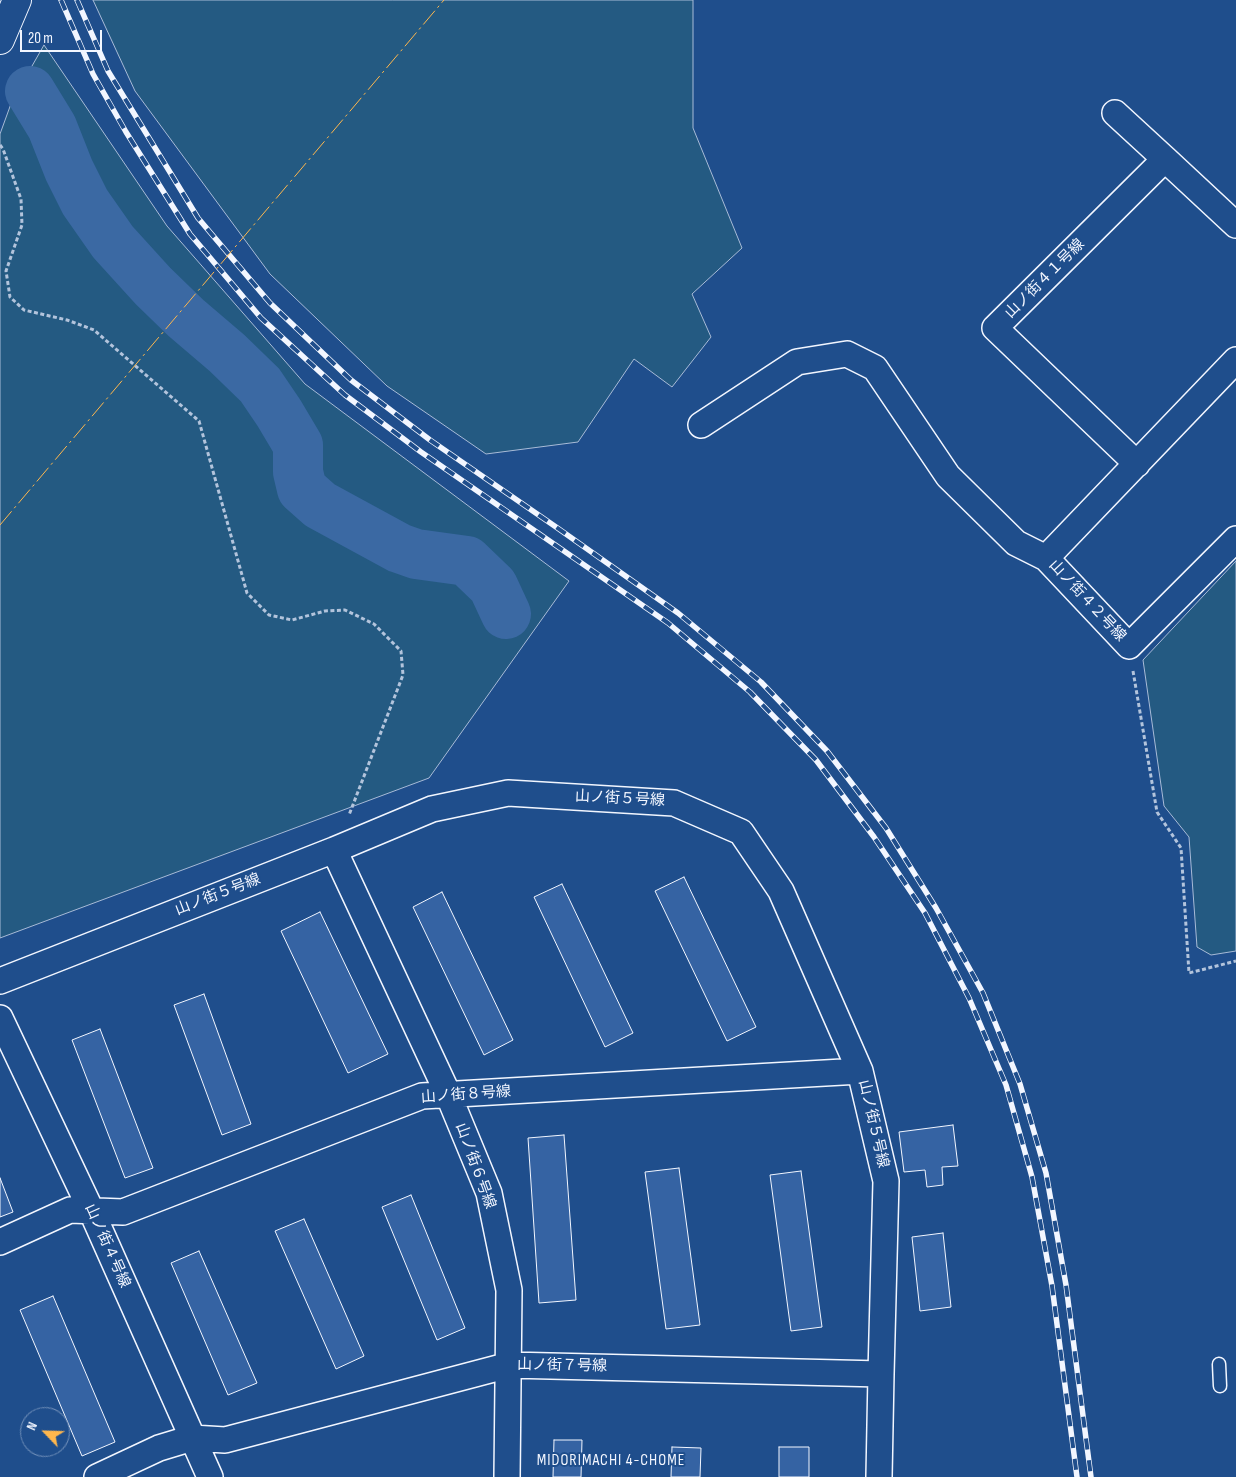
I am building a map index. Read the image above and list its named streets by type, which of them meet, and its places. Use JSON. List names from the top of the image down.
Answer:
{
  "streets": {
    "street": [
      "山ノ街４１号線",
      "山ノ街４２号線",
      "山ノ街５号線",
      "山ノ街８号線",
      "山ノ街６号線",
      "山ノ街４号線",
      "山ノ街７号線"
    ]
  },
  "crossings": [
    ["山ノ街４１号線", "山ノ街４２号線"],
    ["山ノ街５号線", "山ノ街８号線"],
    ["山ノ街５号線", "山ノ街６号線"],
    ["山ノ街５号線", "山ノ街７号線"],
    ["山ノ街８号線", "山ノ街６号線"],
    ["山ノ街８号線", "山ノ街４号線"],
    ["山ノ街６号線", "山ノ街７号線"],
    ["山ノ街４号線", "山ノ街７号線"]
  ],
  "districts": ["MIDORIMACHI 4-CHOME"],
  "scale_bar": "20 m",
  "north": "top left"
}
